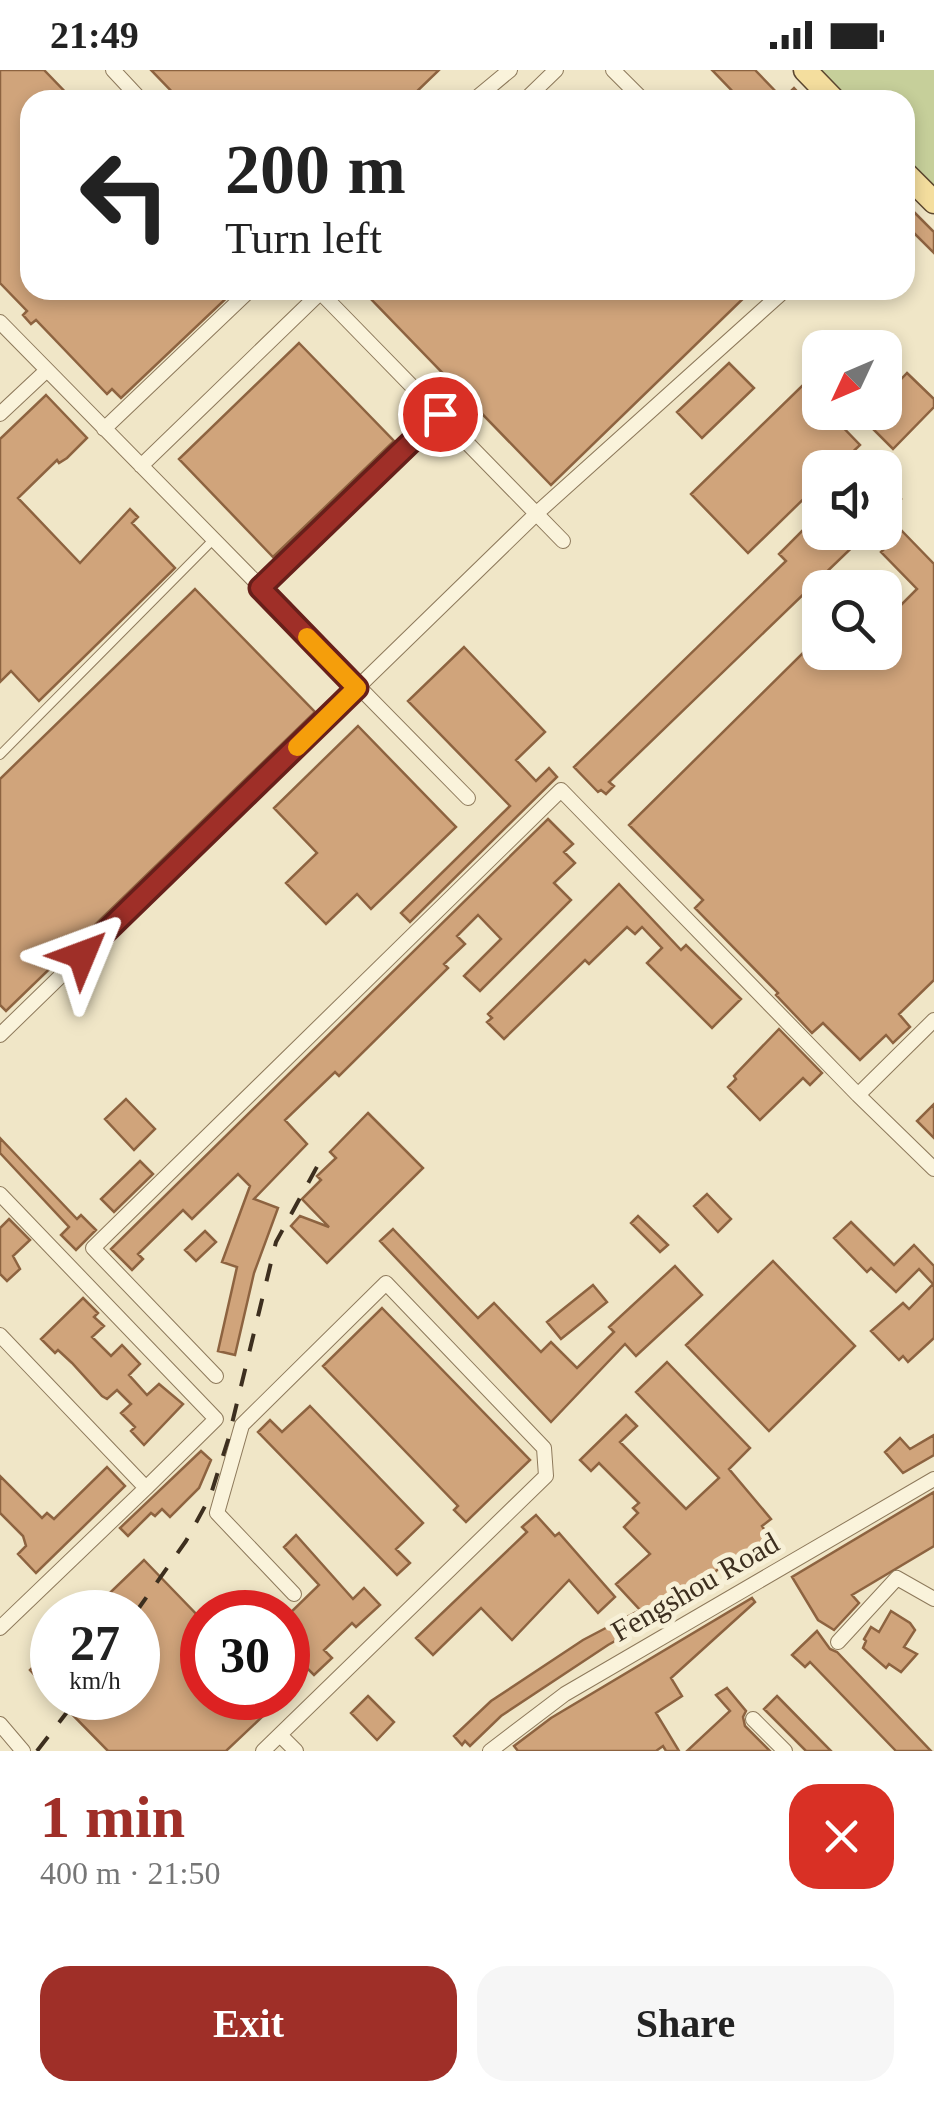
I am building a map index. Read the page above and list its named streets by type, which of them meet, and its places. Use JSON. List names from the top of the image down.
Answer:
{
  "streets": {
    "street": ["Fengshou Road"]
  },
  "north": "bottom left",
  "page": {
    "status": "21:49",
    "turn": ["200 m", "Turn left"],
    "speed": "27 km/h",
    "limit": "30",
    "heading": ["1 min", "400 m · 21:50"],
    "buttons": ["Exit", "Share"]
  }
}
